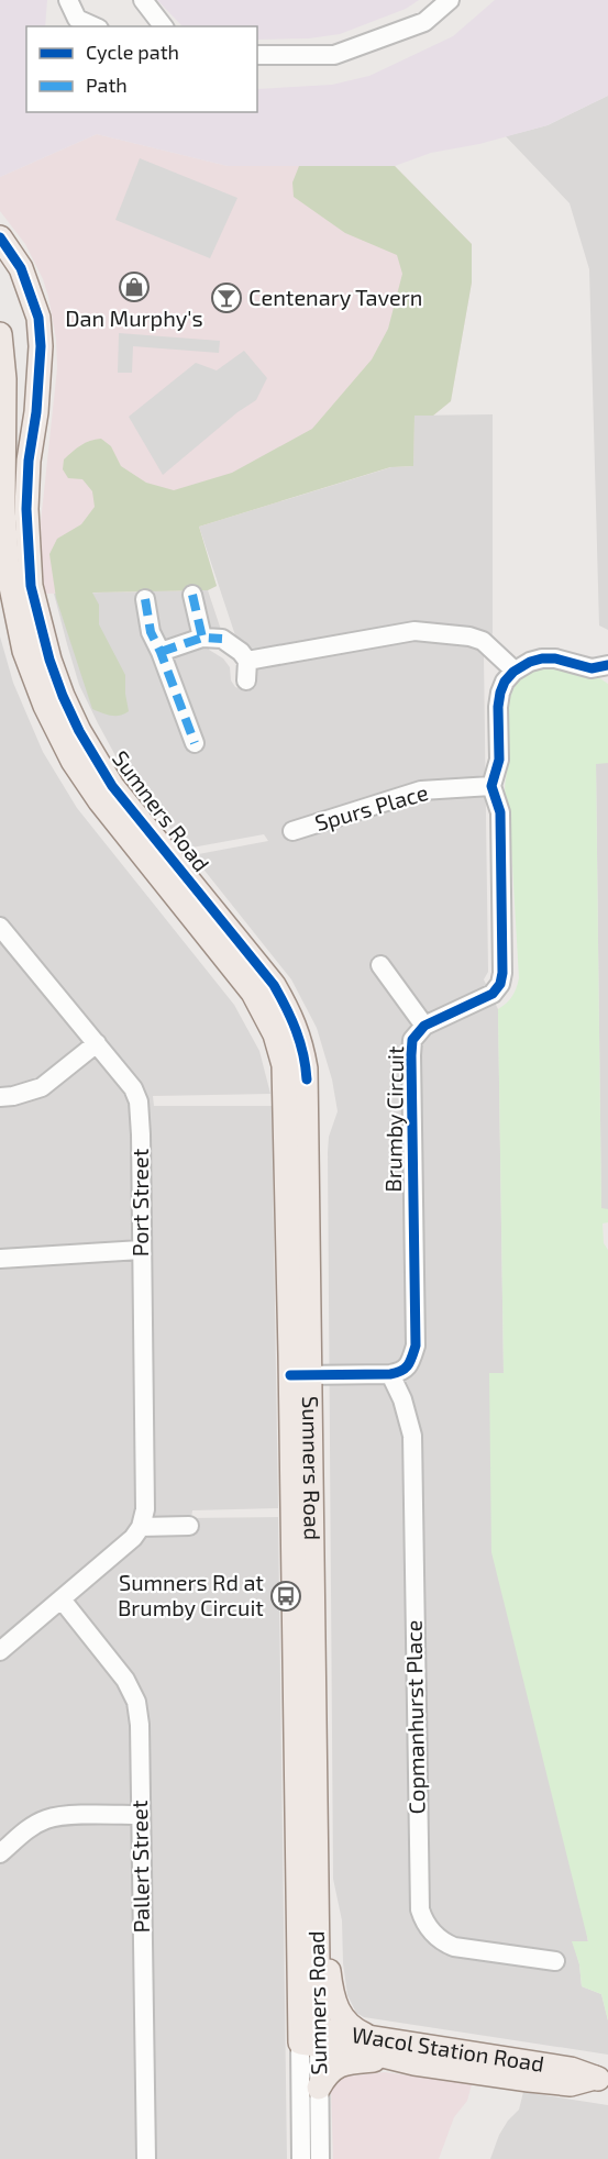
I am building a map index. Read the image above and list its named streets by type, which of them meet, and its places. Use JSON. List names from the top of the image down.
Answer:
{
  "streets": {
    "main road": ["Sumners Road", "Wacol Station Road"],
    "street": [
      "Spurs Place",
      "Brumby Circuit",
      "Port Street",
      "Copmanhurst Place",
      "Pallert Street"
    ]
  },
  "crossings": [
    ["Spurs Place", "Brumby Circuit"],
    ["Sumners Road", "Wacol Station Road"],
    ["Brumby Circuit", "Copmanhurst Place"]
  ],
  "places": {
    "shop": ["Dan Murphy's"],
    "bar": ["Centenary Tavern"],
    "bus stop": ["Sumners Rd at Brumby Circuit"]
  },
  "legend": ["Cycle path", "Path"]
}
